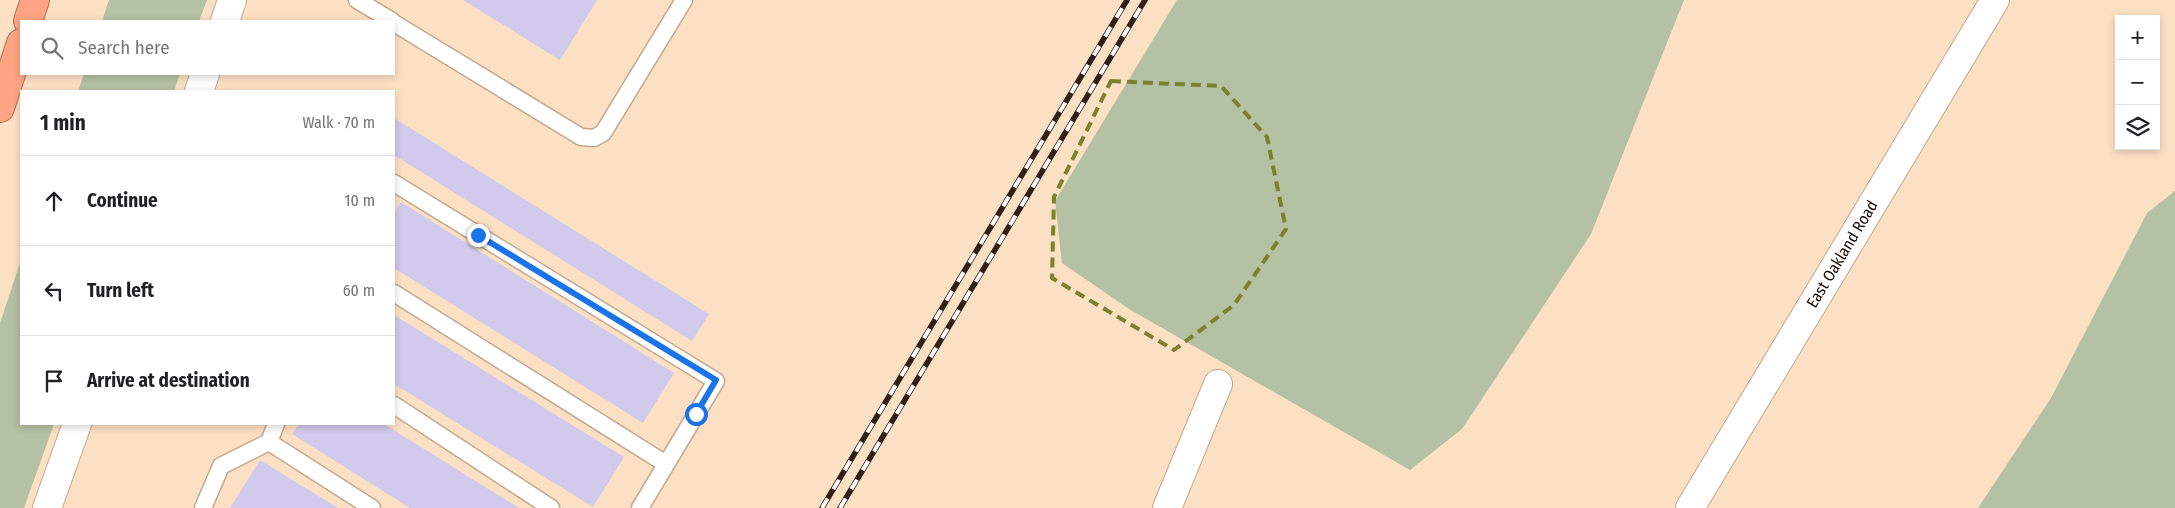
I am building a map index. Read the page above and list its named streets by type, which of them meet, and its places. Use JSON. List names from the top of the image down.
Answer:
{
  "streets": {
    "street": ["East Oakland Road"]
  },
  "page": {
    "map_buttons": ["+", "−"],
    "search": "Search here",
    "heading": ["1 min", "Walk · 70 m"],
    "list": [
      ["Continue", "10 m"],
      ["Turn left", "60 m"],
      "Arrive at destination"
    ]
  }
}
